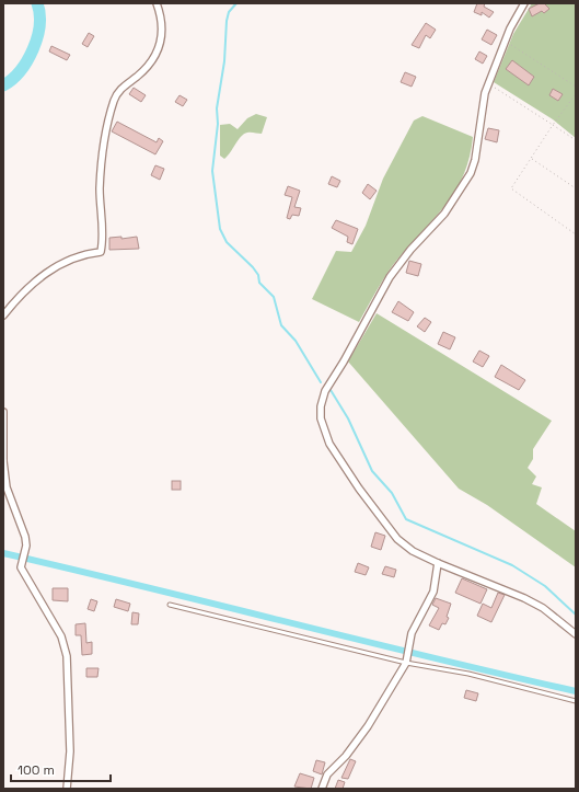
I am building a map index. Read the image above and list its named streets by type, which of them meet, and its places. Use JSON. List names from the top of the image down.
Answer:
{
  "scale_bar": "100 m"
}
